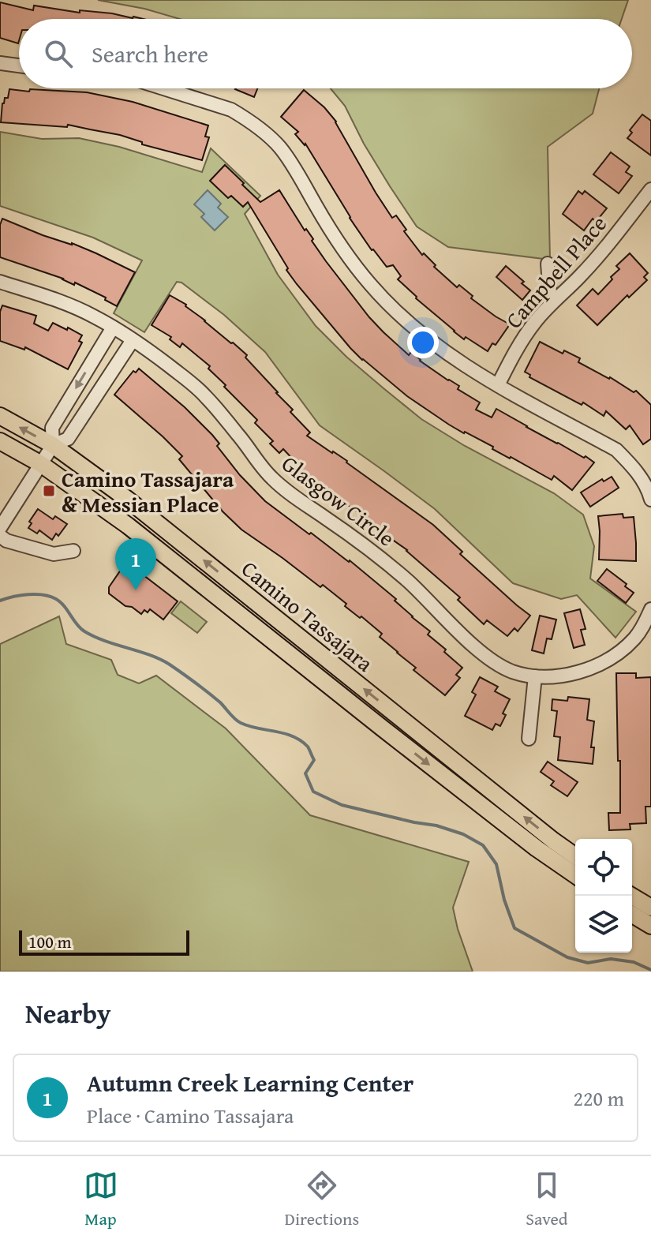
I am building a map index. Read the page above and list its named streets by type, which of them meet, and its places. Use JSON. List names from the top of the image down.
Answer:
{
  "streets": {
    "main road": ["Camino Tassajara"],
    "street": ["Campbell Place", "Glasgow Circle"]
  },
  "places": {
    "transit": ["Camino Tassajara & Messian Place"]
  },
  "scale_bar": "100 m",
  "page": {
    "search": "Search here",
    "pins": "1",
    "scale": "100 m",
    "heading": "Nearby",
    "list": [
      {
        "mark": "1",
        "name": "Autumn Creek Learning Center",
        "note": "Place · Camino Tassajara",
        "value": "220 m"
      }
    ],
    "nav": ["Map", "Directions", "Saved"]
  }
}
